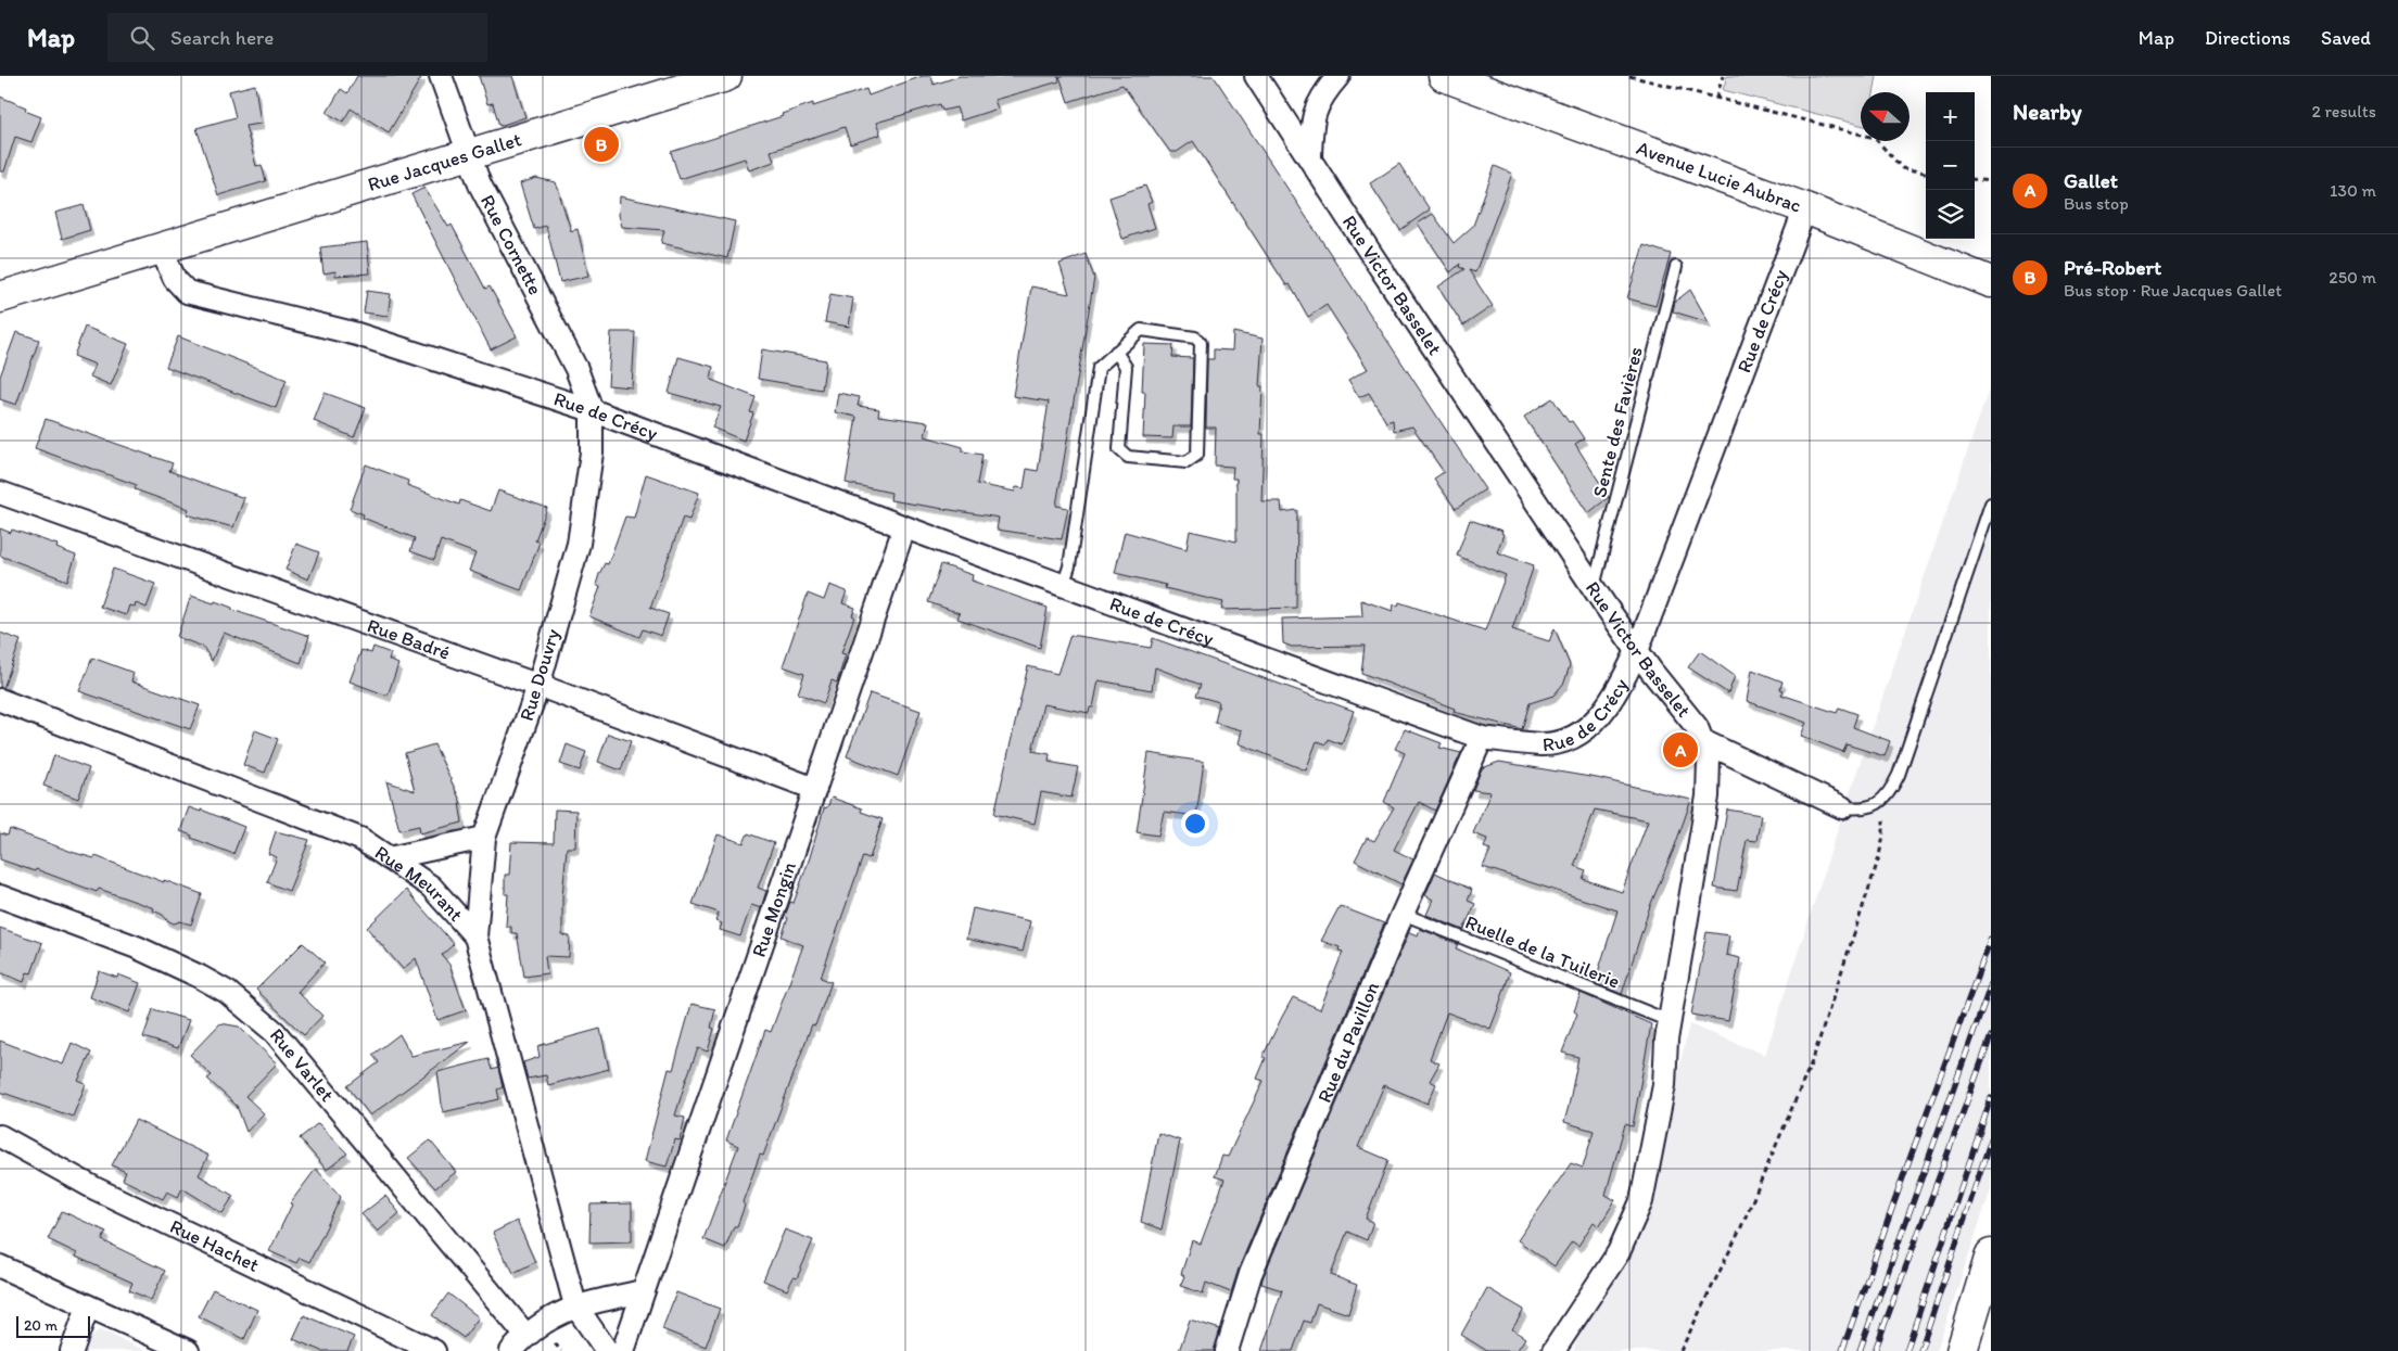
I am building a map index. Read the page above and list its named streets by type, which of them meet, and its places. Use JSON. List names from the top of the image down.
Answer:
{
  "streets": {
    "main road": ["Rue Jacques Gallet", "Avenue Lucie Aubrac"],
    "street": [
      "Rue Cornette",
      "Rue Victor Basselet",
      "Rue de Crécy",
      "Rue Badré",
      "Rue Douvry",
      "Rue Meurant",
      "Rue Mongin",
      "Rue du Pavillon",
      "Rue Varlet",
      "Rue Hachet"
    ],
    "lane": ["Sente des Favières", "Ruelle de la Tuilerie"]
  },
  "crossings": [
    ["Rue Jacques Gallet", "Rue Cornette"],
    ["Rue Jacques Gallet", "Rue de Crécy"],
    ["Avenue Lucie Aubrac", "Rue de Crécy"],
    ["Rue Cornette", "Rue de Crécy"],
    ["Rue Cornette", "Rue Douvry"],
    ["Rue Victor Basselet", "Rue de Crécy"],
    ["Rue Victor Basselet", "Sente des Favières"],
    ["Rue Victor Basselet", "Ruelle de la Tuilerie"],
    ["Rue de Crécy", "Rue Douvry"],
    ["Rue de Crécy", "Rue Mongin"],
    ["Rue de Crécy", "Rue du Pavillon"],
    ["Rue Badré", "Rue Douvry"],
    ["Rue Badré", "Rue Mongin"],
    ["Rue Douvry", "Rue Meurant"],
    ["Ruelle de la Tuilerie", "Rue du Pavillon"]
  ],
  "scale_bar": "20 m",
  "north": "left",
  "page": {
    "header": "Map",
    "search": "Search here",
    "nav": ["Map", "Directions", "Saved"],
    "heading": ["Nearby", "2 results"],
    "map_buttons": ["+", "−"],
    "pins": ["B", "A"],
    "list": [
      {
        "mark": "A",
        "name": "Gallet",
        "note": "Bus stop",
        "value": "130 m"
      },
      {
        "mark": "B",
        "name": "Pré-Robert",
        "note": "Bus stop · Rue Jacques Gallet",
        "value": "250 m"
      }
    ],
    "scale": "20 m"
  }
}
